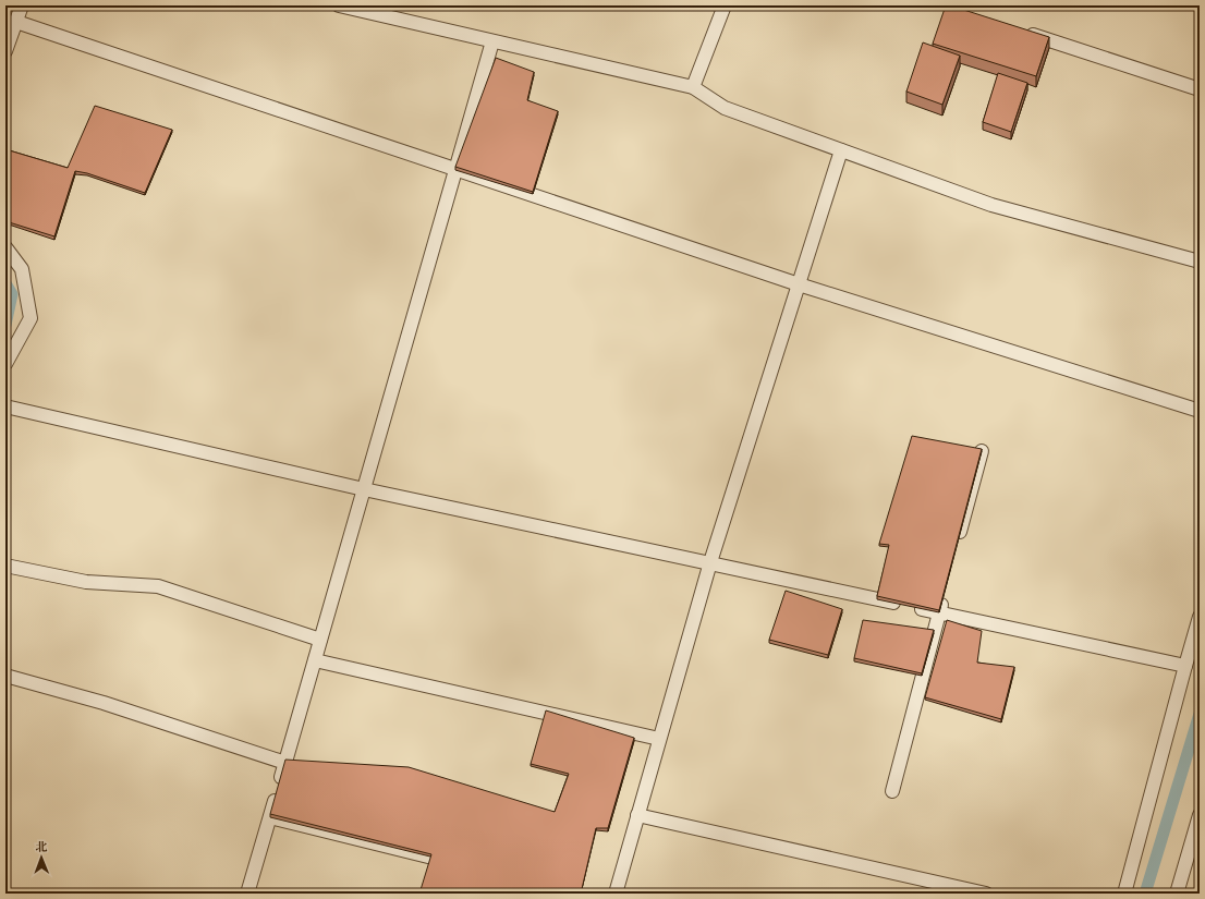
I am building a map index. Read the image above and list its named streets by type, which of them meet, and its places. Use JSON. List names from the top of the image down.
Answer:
{
  "north": "top"
}
